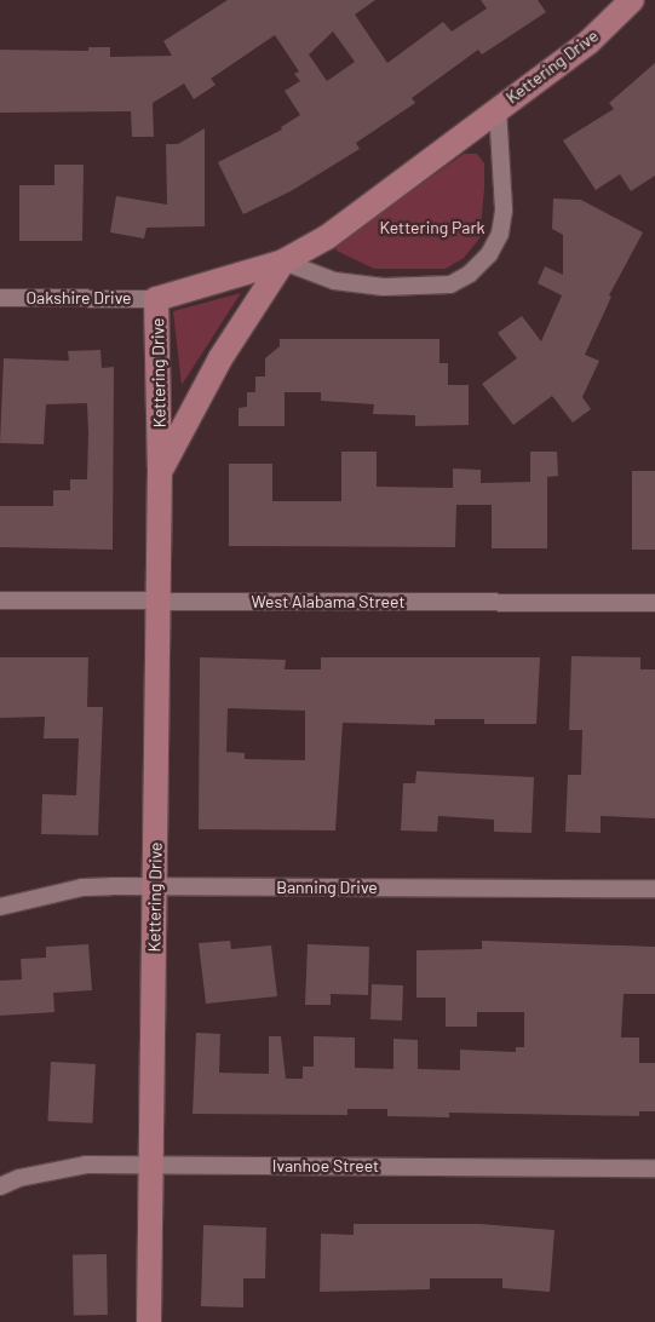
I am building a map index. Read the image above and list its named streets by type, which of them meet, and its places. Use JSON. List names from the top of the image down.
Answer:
{
  "streets": {
    "street": [
      "Kettering Drive",
      "Oakshire Drive",
      "West Alabama Street",
      "Banning Drive",
      "Ivanhoe Street"
    ]
  },
  "crossings": [
    ["Kettering Drive", "Oakshire Drive"],
    ["Kettering Drive", "West Alabama Street"],
    ["Kettering Drive", "Banning Drive"],
    ["Kettering Drive", "Ivanhoe Street"]
  ],
  "parks": ["Kettering Park"]
}
